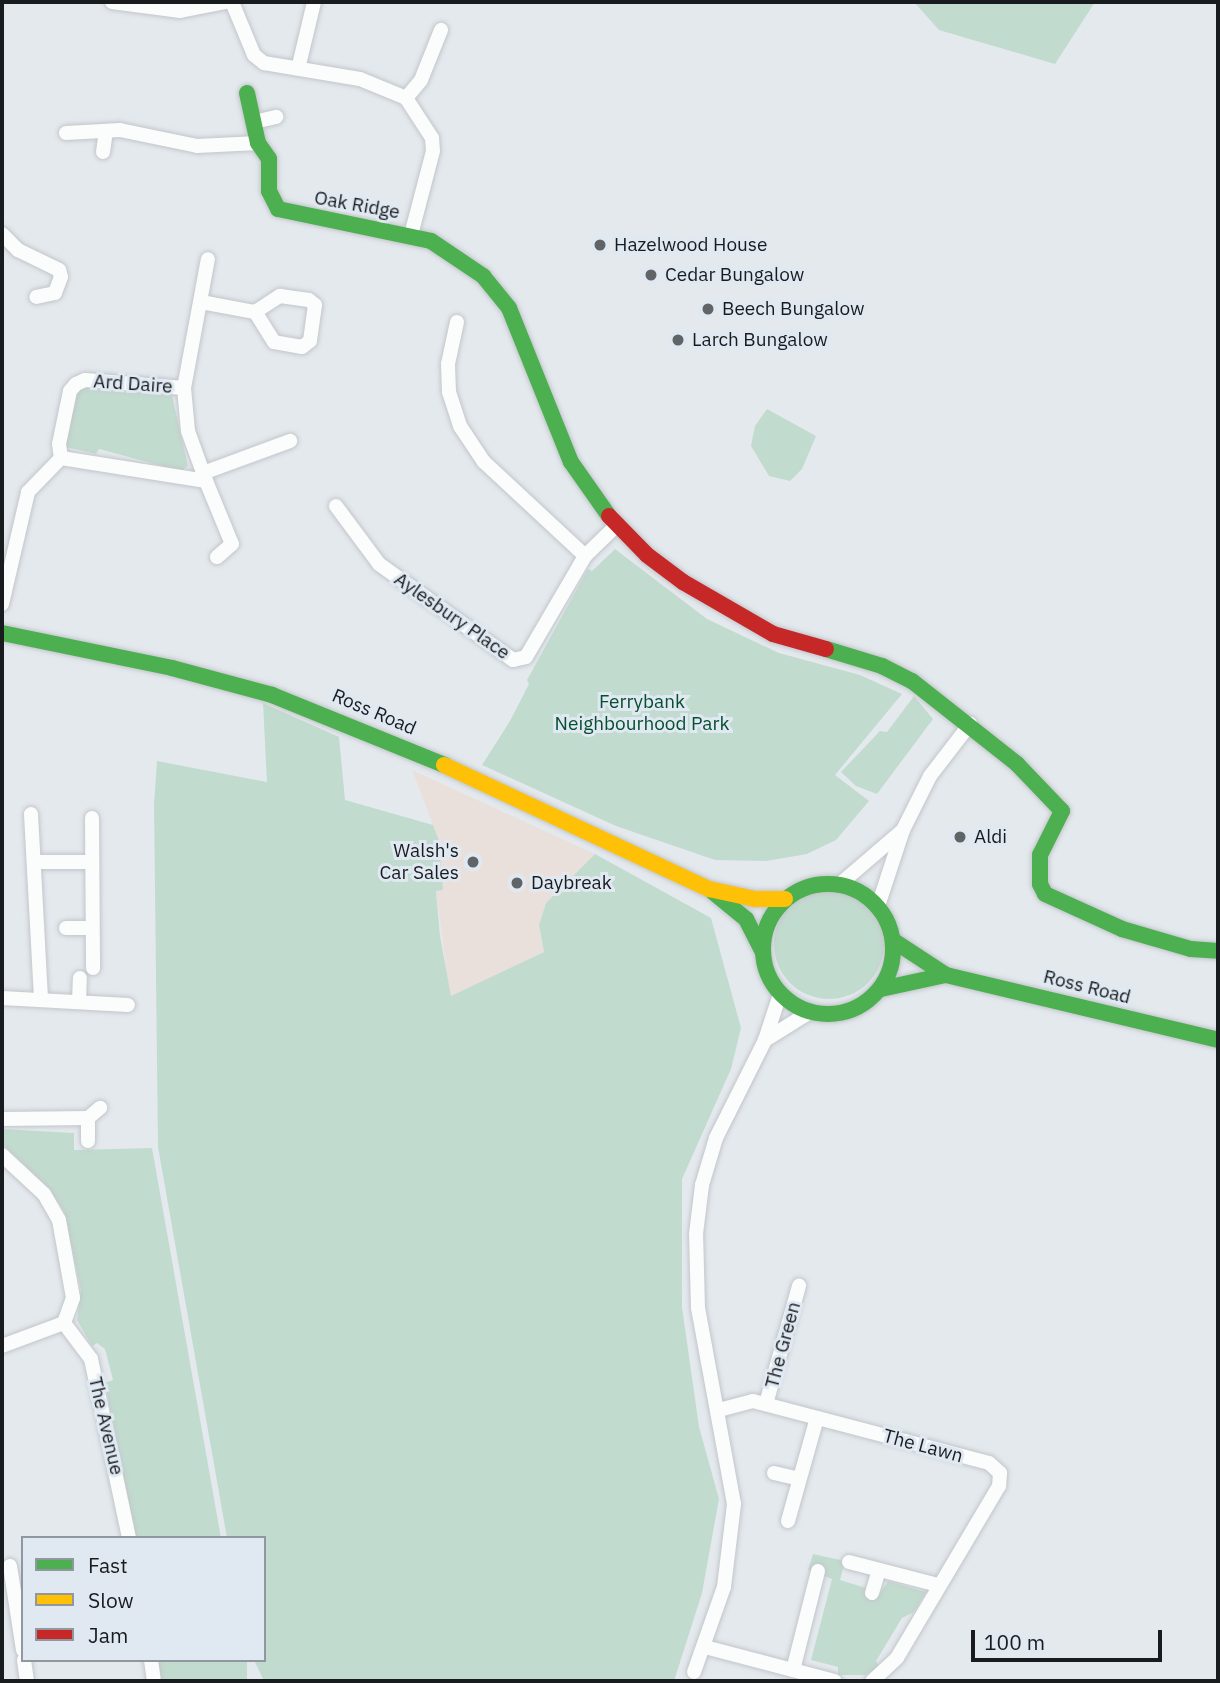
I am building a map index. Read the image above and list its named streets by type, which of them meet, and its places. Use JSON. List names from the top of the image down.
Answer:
{
  "streets": {
    "main road": ["Oak Ridge", "Ross Road"],
    "street": [
      "Ard Daire",
      "Aylesbury Place",
      "The Green",
      "The Avenue",
      "The Lawn"
    ]
  },
  "crossings": [
    ["The Green", "The Lawn"]
  ],
  "parks": ["Ferrybank Neighbourhood Park"],
  "places": [
    "Hazelwood House",
    "Cedar Bungalow",
    "Beech Bungalow",
    "Larch Bungalow",
    "Aldi",
    "Walsh's Car Sales",
    "Daybreak"
  ],
  "legend": ["Fast", "Slow", "Jam"],
  "scale_bar": "100 m"
}
